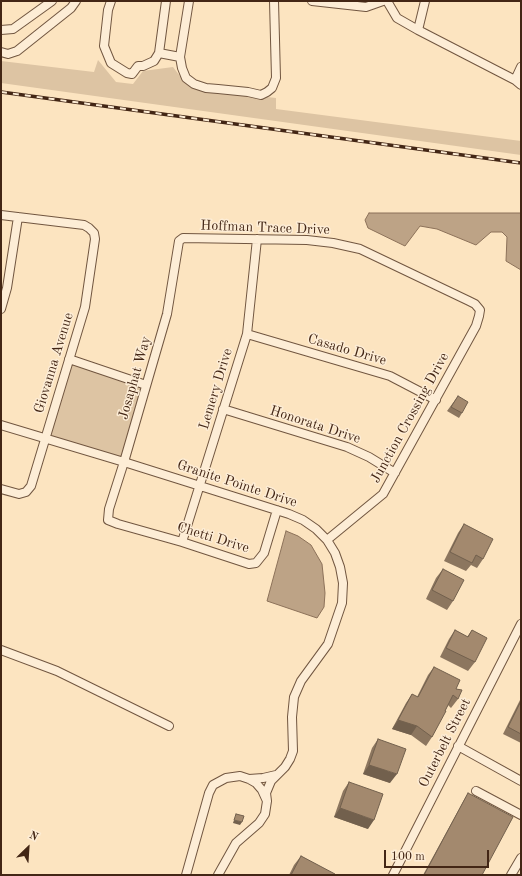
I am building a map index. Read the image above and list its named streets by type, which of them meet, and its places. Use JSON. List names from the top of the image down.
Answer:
{
  "streets": {
    "street": [
      "Hoffman Trace Drive",
      "Casado Drive",
      "Giovanna Avenue",
      "Josaphat Way",
      "Lemery Drive",
      "Junction Crossing Drive",
      "Honorata Drive",
      "Granite Pointe Drive",
      "Chetti Drive",
      "Outerbelt Street"
    ]
  },
  "crossings": [
    ["Hoffman Trace Drive", "Josaphat Way"],
    ["Hoffman Trace Drive", "Lemery Drive"],
    ["Hoffman Trace Drive", "Junction Crossing Drive"],
    ["Casado Drive", "Lemery Drive"],
    ["Casado Drive", "Junction Crossing Drive"],
    ["Giovanna Avenue", "Granite Pointe Drive"],
    ["Josaphat Way", "Granite Pointe Drive"],
    ["Josaphat Way", "Chetti Drive"],
    ["Lemery Drive", "Honorata Drive"],
    ["Lemery Drive", "Granite Pointe Drive"],
    ["Lemery Drive", "Chetti Drive"],
    ["Junction Crossing Drive", "Honorata Drive"],
    ["Junction Crossing Drive", "Granite Pointe Drive"],
    ["Granite Pointe Drive", "Chetti Drive"]
  ],
  "scale_bar": "100 m",
  "north": "top right"
}
